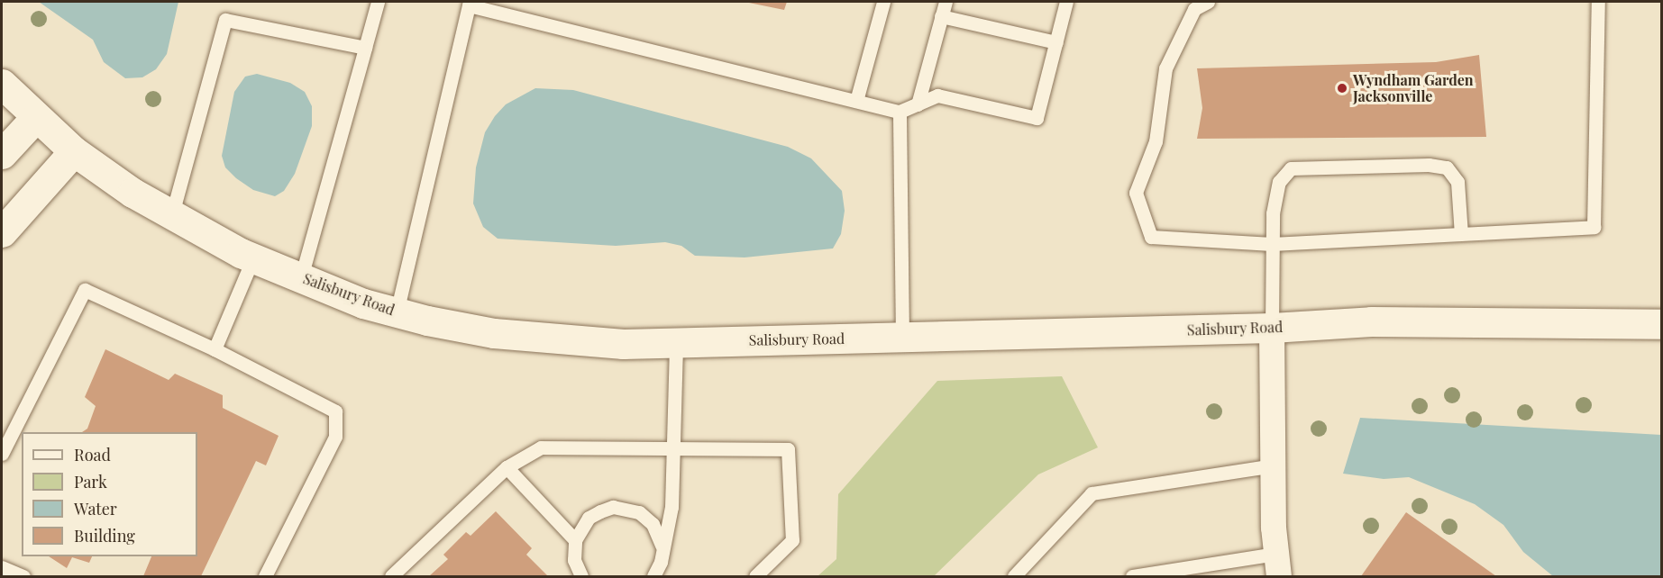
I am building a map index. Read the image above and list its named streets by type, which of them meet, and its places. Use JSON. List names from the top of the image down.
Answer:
{
  "streets": {
    "street": ["Salisbury Road"]
  },
  "places": ["Wyndham Garden Jacksonville"],
  "legend": [
    "Road",
    "Park",
    "Water",
    "Building"
  ]
}
